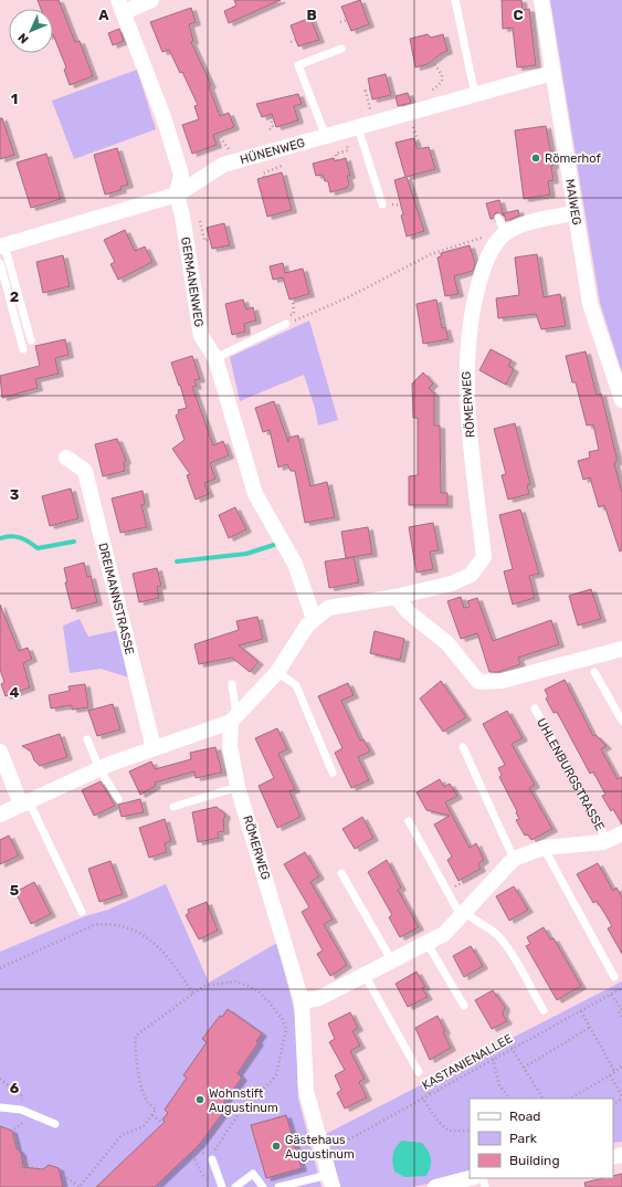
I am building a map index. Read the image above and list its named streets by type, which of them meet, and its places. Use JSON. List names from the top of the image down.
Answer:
{
  "streets": {
    "street": [
      "HÜNENWEG",
      "MAIWEG",
      "GERMANENWEG",
      "RÖMERWEG",
      "DREIMANNSTRASSE",
      "UHLENBURGSTRASSE"
    ],
    "path": ["KASTANIENALLEE"]
  },
  "crossings": [
    ["HÜNENWEG", "MAIWEG"],
    ["HÜNENWEG", "GERMANENWEG"],
    ["GERMANENWEG", "RÖMERWEG"],
    ["RÖMERWEG", "UHLENBURGSTRASSE"],
    ["RÖMERWEG", "KASTANIENALLEE"]
  ],
  "places": ["Römerhof", "Wohnstift Augustinum", "Gästehaus Augustinum"],
  "legend": ["Road", "Park", "Building"],
  "north": "bottom left",
  "grid": {
    "columns": ["A", "B", "C"],
    "rows": [
      "1",
      "2",
      "3",
      "4",
      "5",
      "6"
    ]
  }
}
